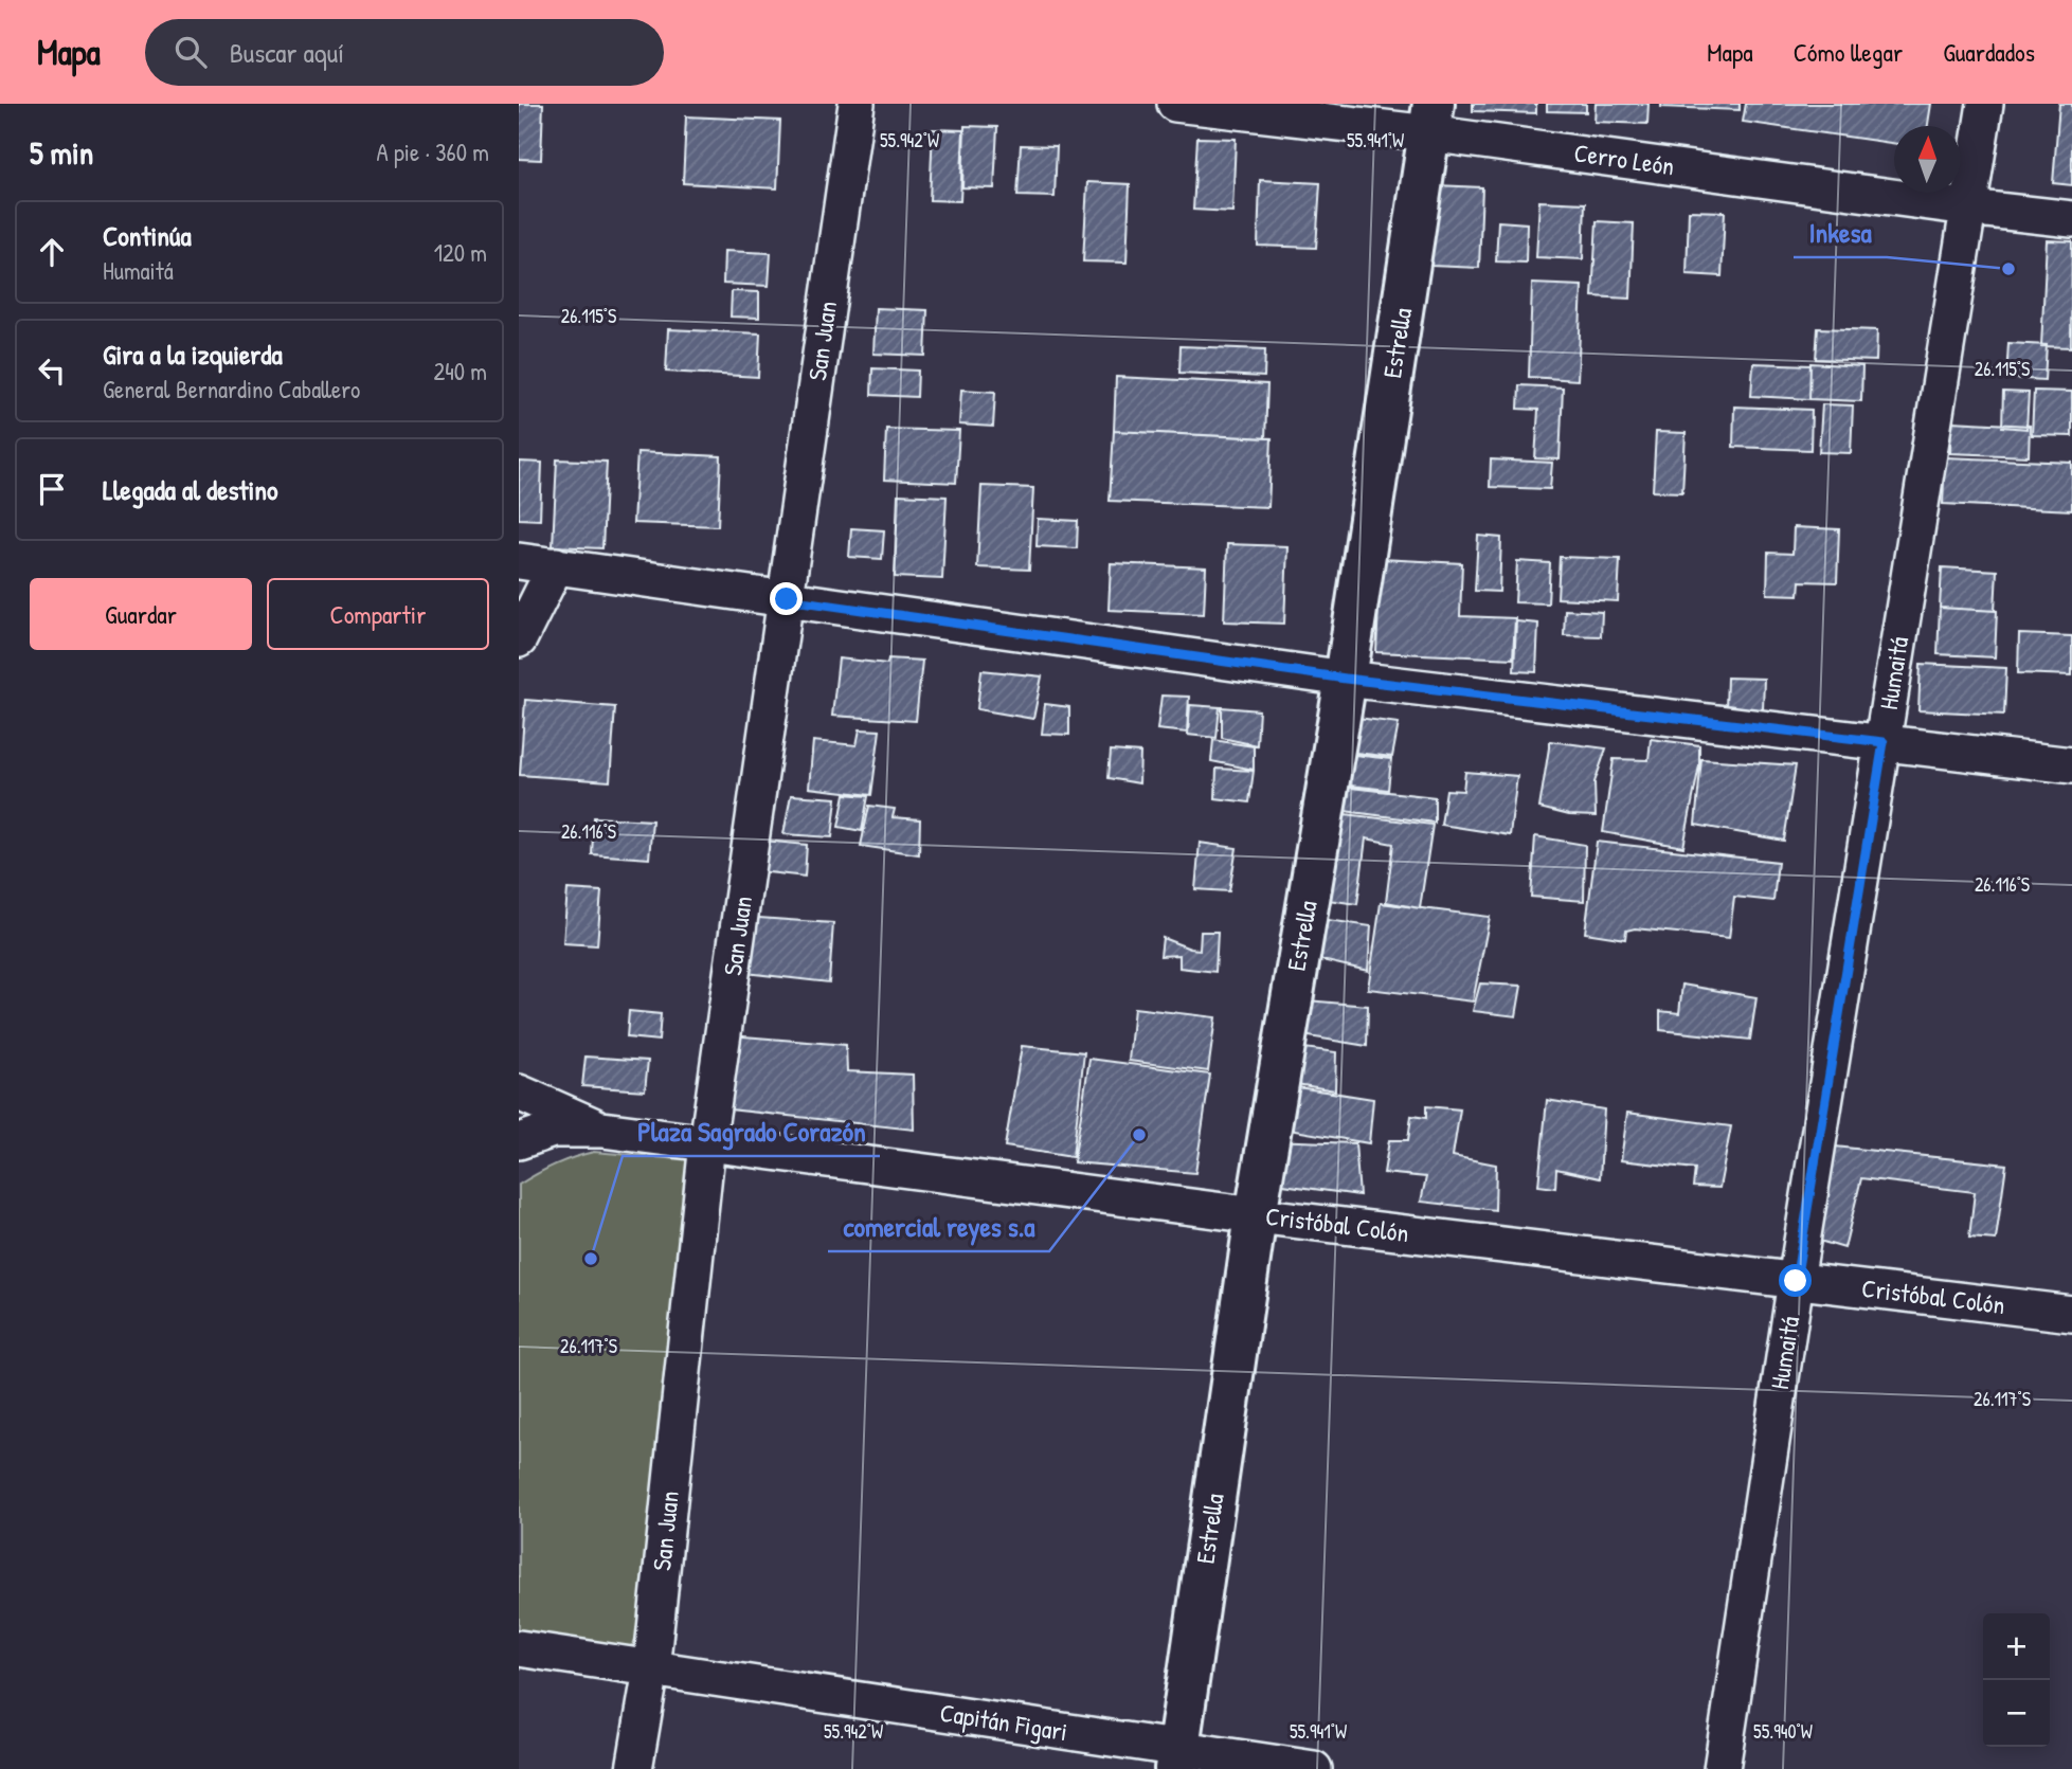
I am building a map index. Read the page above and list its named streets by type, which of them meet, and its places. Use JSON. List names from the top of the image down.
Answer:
{
  "streets": {
    "main road": ["Estrella"],
    "street": [
      "Cerro León",
      "San Juan",
      "Humaitá",
      "Cristóbal Colón",
      "Capitán Figari"
    ]
  },
  "crossings": [
    ["Cerro León", "Estrella"],
    ["Cerro León", "Humaitá"],
    ["San Juan", "Cristóbal Colón"],
    ["San Juan", "Capitán Figari"],
    ["Estrella", "Cristóbal Colón"],
    ["Estrella", "Capitán Figari"],
    ["Humaitá", "Cristóbal Colón"]
  ],
  "places": ["Inkesa", "comercial reyes s.a", "Plaza Sagrado Corazón"],
  "north": "top",
  "page": {
    "header": "Mapa",
    "search": "Buscar aquí",
    "nav": ["Mapa", "Cómo llegar", "Guardados"],
    "heading": ["5 min", "A pie · 360 m"],
    "list": [
      ["Continúa", "Humaitá", "120 m"],
      ["Gira a la izquierda", "General Bernardino Caballero", "240 m"],
      "Llegada al destino"
    ],
    "buttons": ["Guardar", "Compartir"],
    "map_buttons": ["+", "−"]
  },
  "coordinates": [
    "55.942°W",
    "55.941°W",
    "26.115°S",
    "26.116°S",
    "26.117°S",
    "55.940°W"
  ]
}
